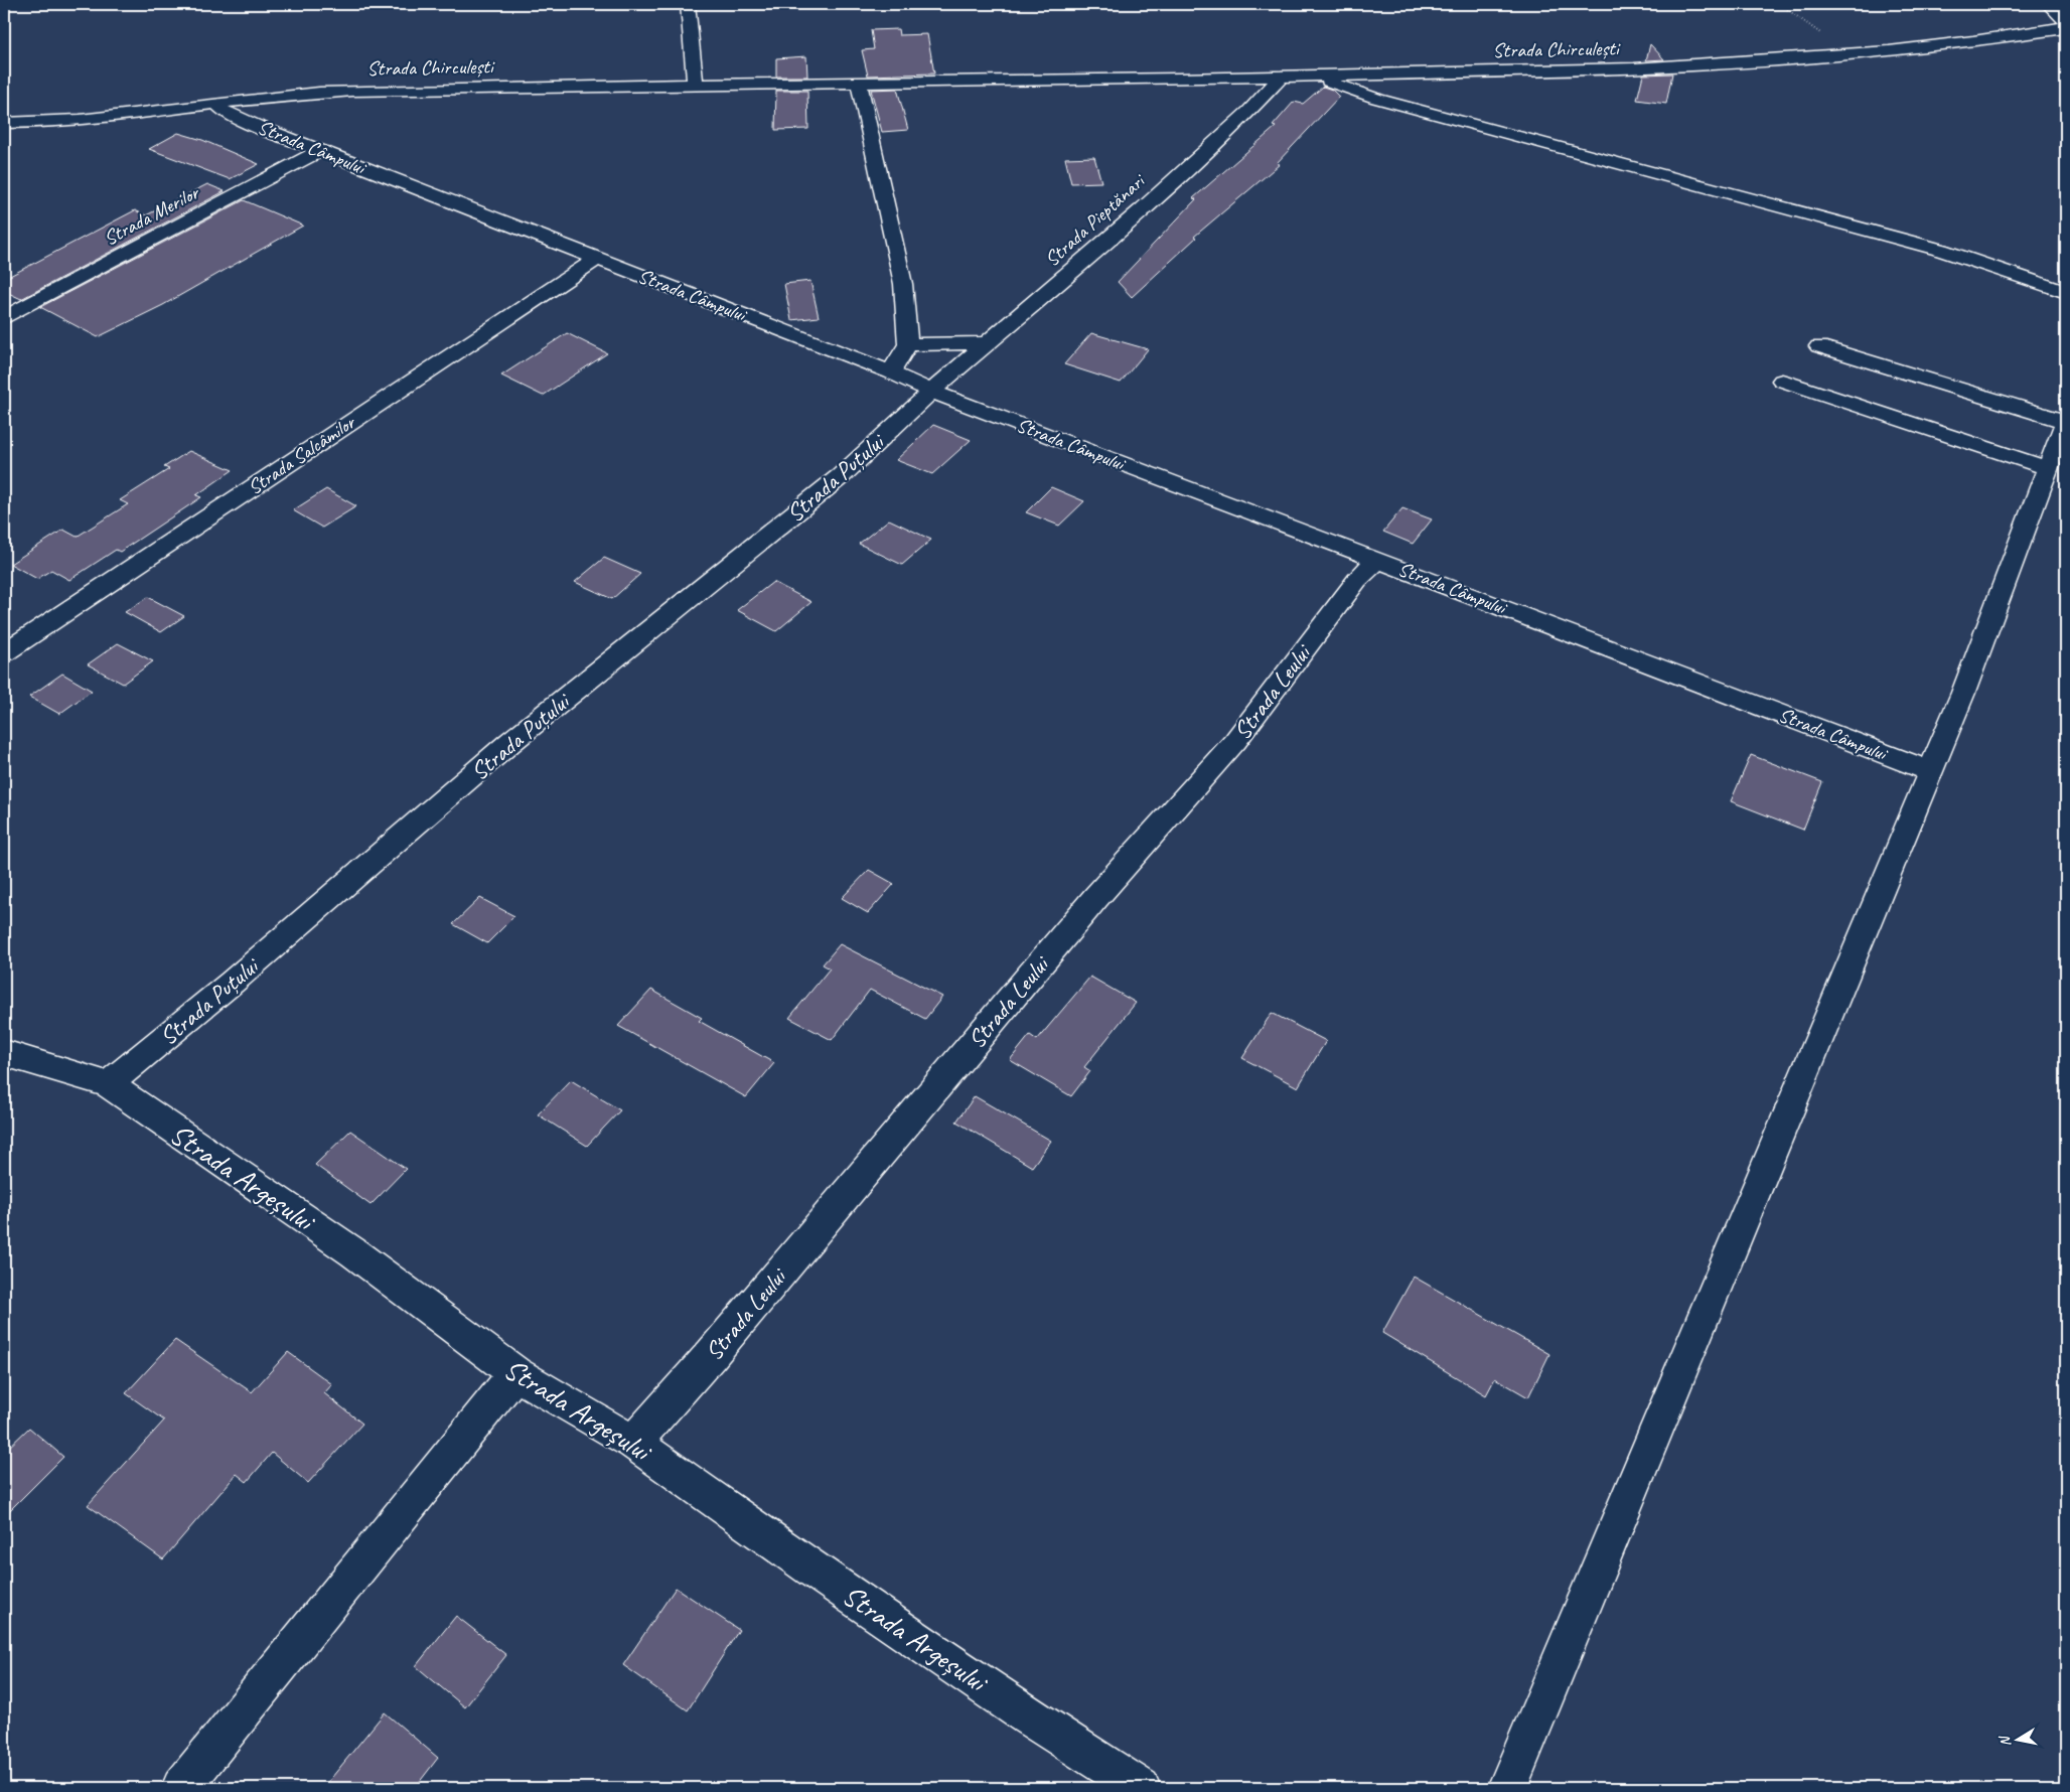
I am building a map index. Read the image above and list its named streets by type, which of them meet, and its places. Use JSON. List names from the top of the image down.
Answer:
{
  "streets": {
    "street": [
      "Strada Chirculești",
      "Strada Câmpului",
      "Strada Merilor",
      "Strada Pieptănari",
      "Strada Salcâmilor",
      "Strada Puțului",
      "Strada Leului",
      "Strada Argeșului"
    ]
  },
  "crossings": [
    ["Strada Chirculești", "Strada Câmpului"],
    ["Strada Chirculești", "Strada Pieptănari"],
    ["Strada Câmpului", "Strada Merilor"],
    ["Strada Câmpului", "Strada Pieptănari"],
    ["Strada Câmpului", "Strada Salcâmilor"],
    ["Strada Câmpului", "Strada Puțului"],
    ["Strada Câmpului", "Strada Leului"],
    ["Strada Pieptănari", "Strada Puțului"],
    ["Strada Puțului", "Strada Argeșului"],
    ["Strada Leului", "Strada Argeșului"]
  ],
  "north": "left"
}
